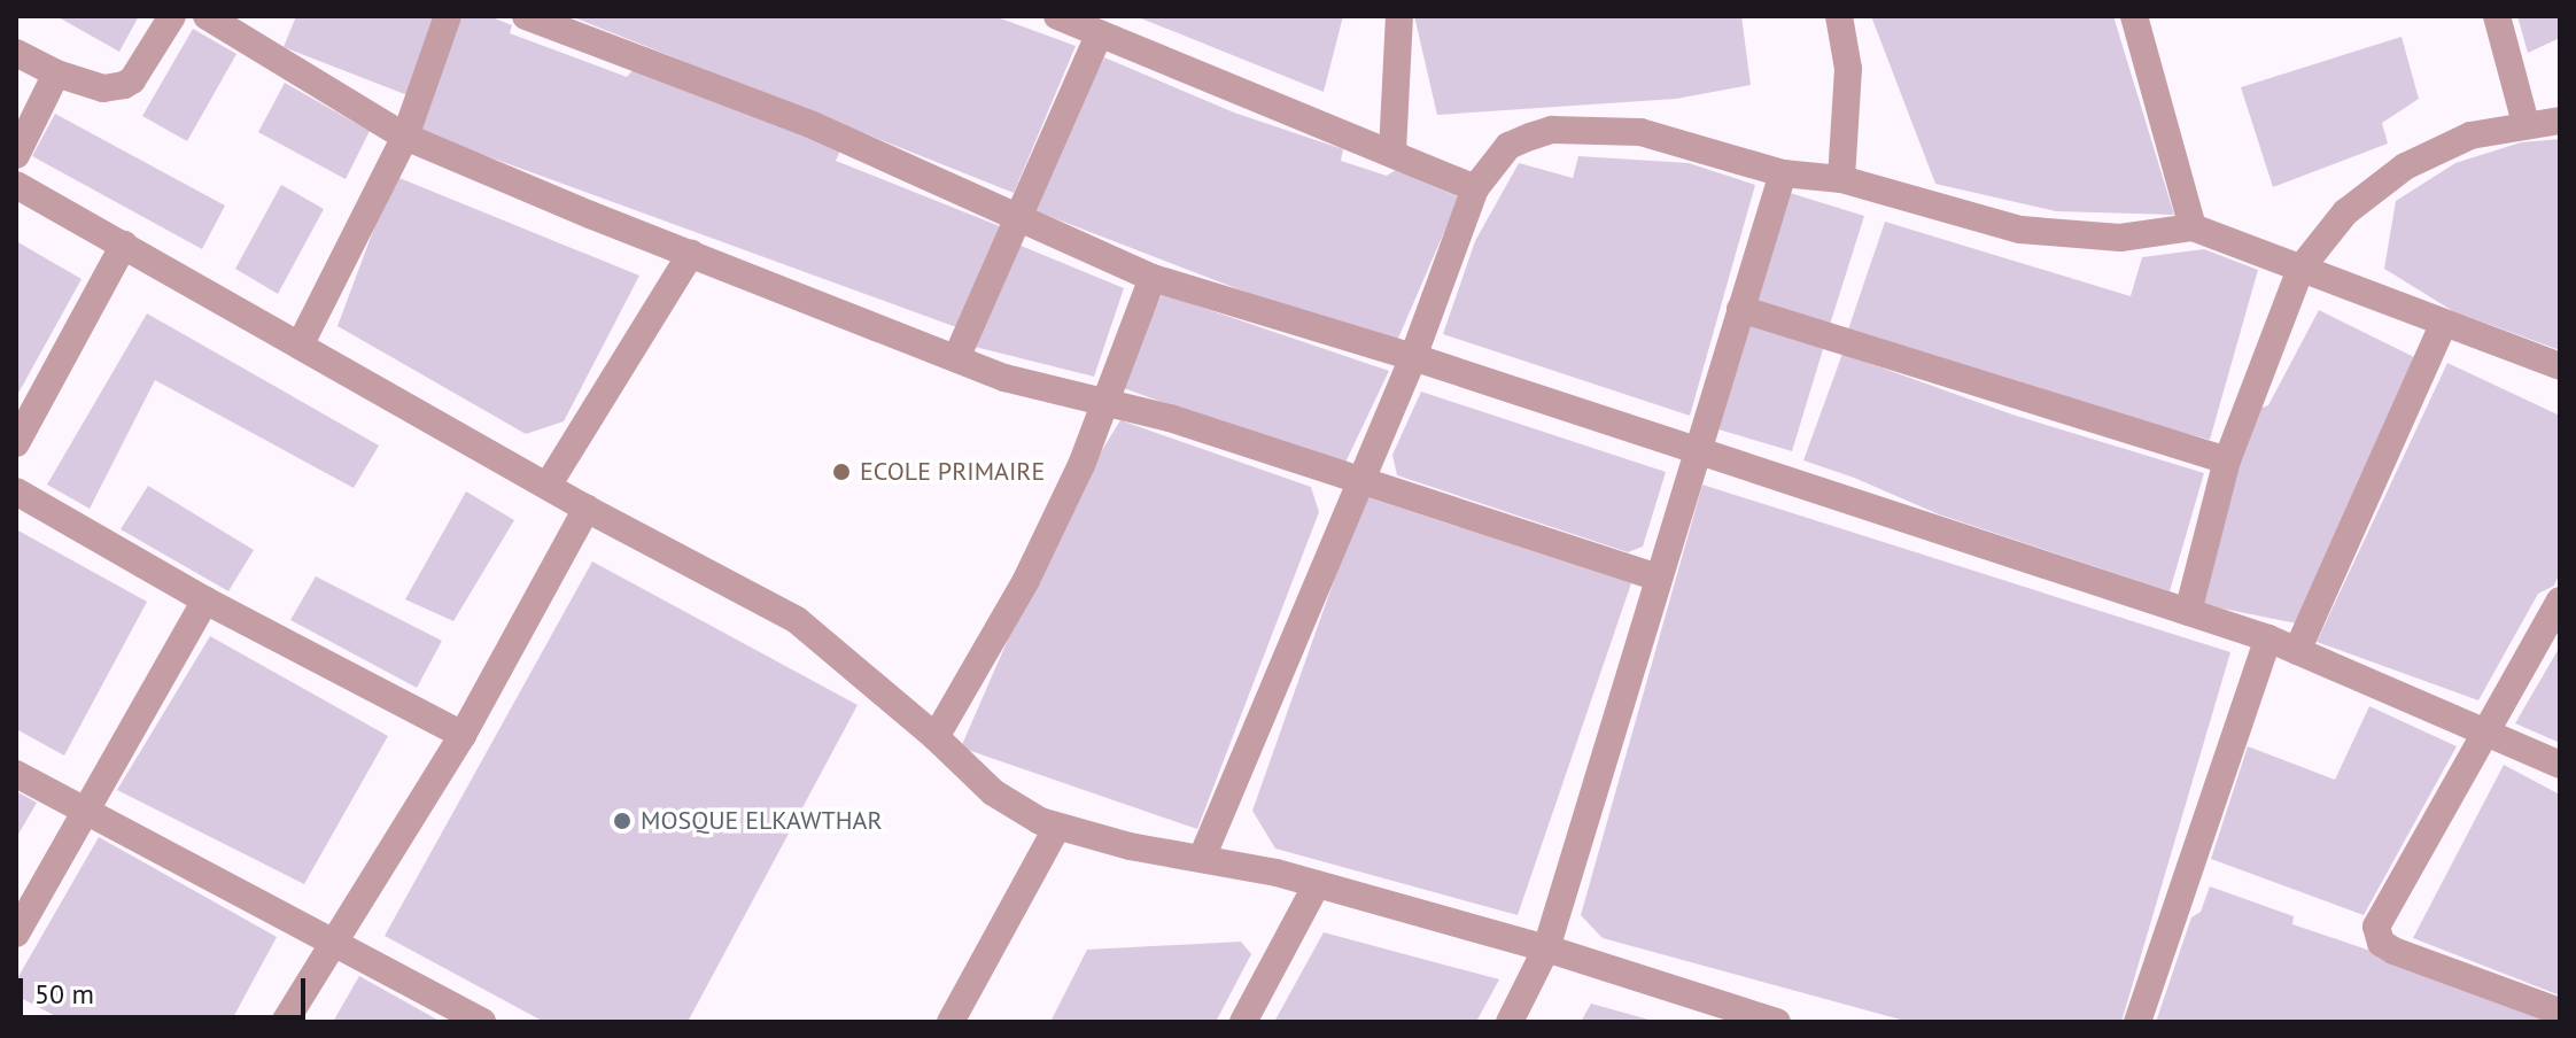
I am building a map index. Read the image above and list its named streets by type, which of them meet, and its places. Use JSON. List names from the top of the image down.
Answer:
{
  "places": ["ECOLE PRIMAIRE", "MOSQUE ELKAWTHAR"],
  "scale_bar": "50 m"
}
